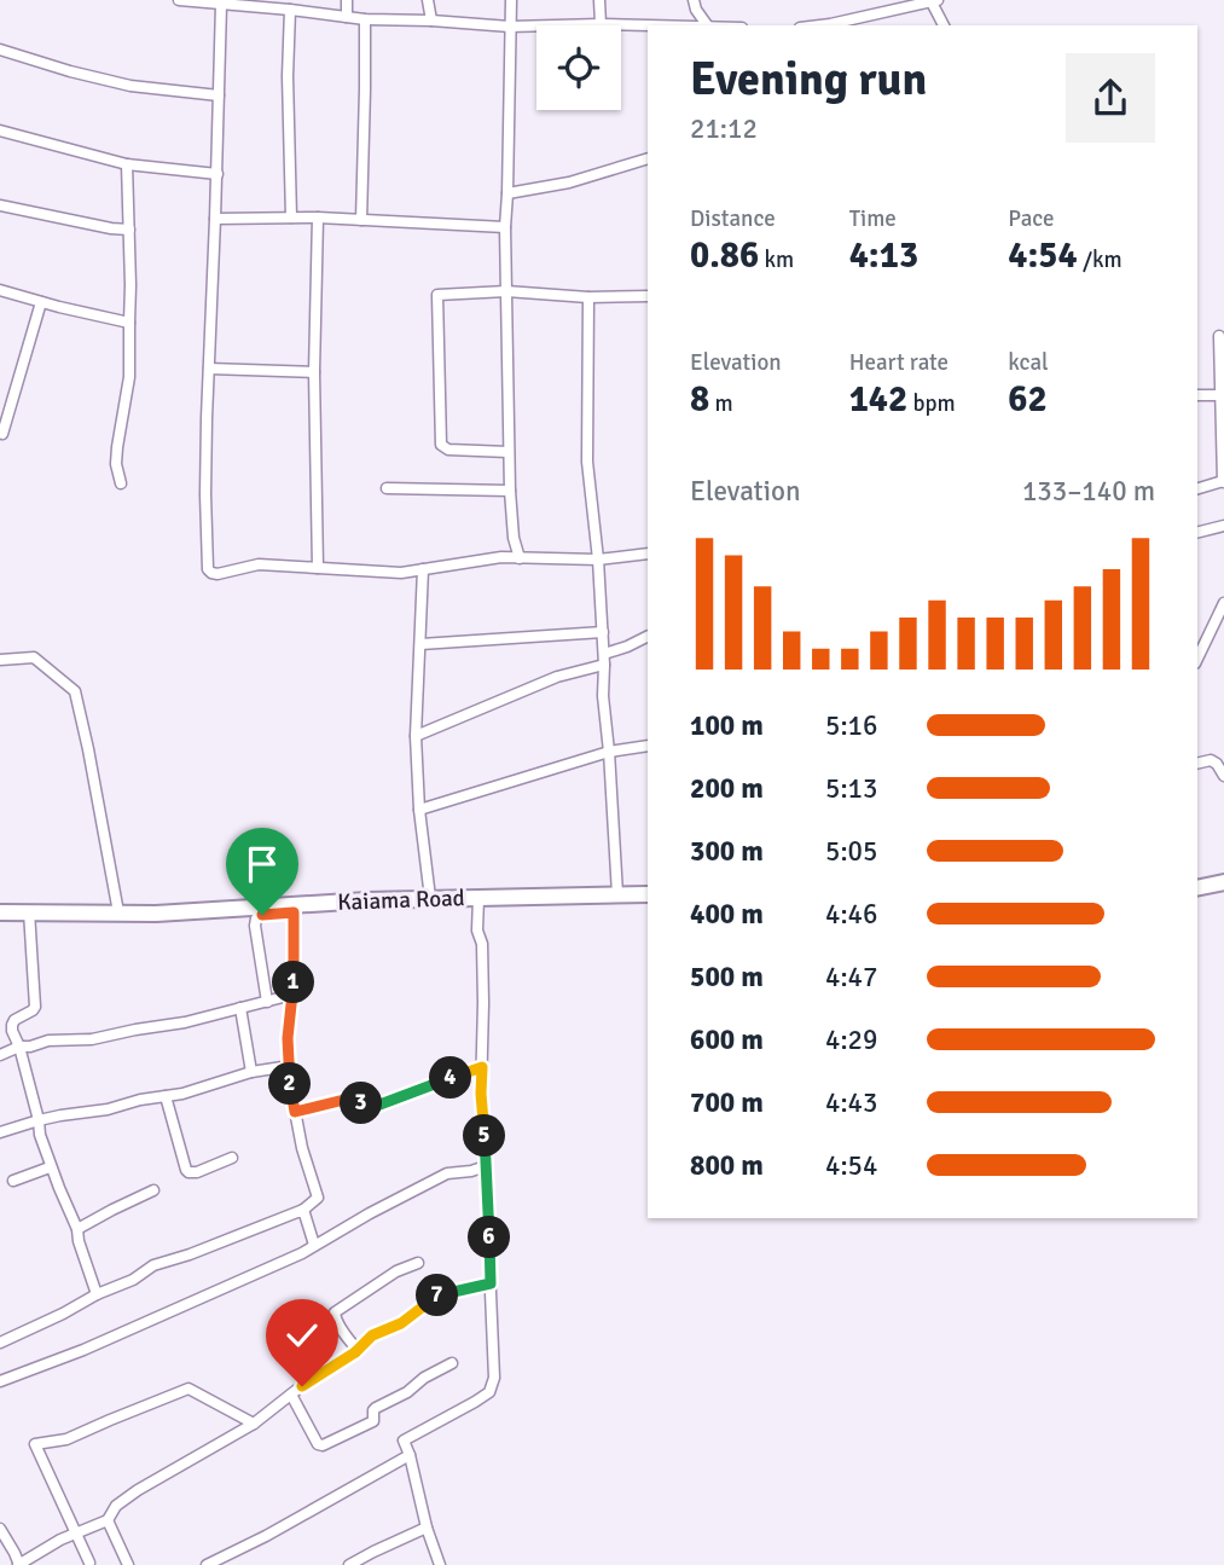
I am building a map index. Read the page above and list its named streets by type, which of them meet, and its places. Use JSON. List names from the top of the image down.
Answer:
{
  "streets": {
    "highway": ["Kaiama Road"]
  },
  "page": {
    "heading": ["Evening run", "21:12"],
    "stats": [
      ["Distance", "0.86 km"],
      ["Time", "4:13"],
      ["Pace", "4:54 /km"],
      ["Elevation", "8 m"],
      ["Heart rate", "142 bpm"],
      ["kcal", "62"]
    ],
    "chart": ["Elevation", "133–140 m"],
    "list": [
      {
        "name": "100 m",
        "note": "5:16"
      },
      {
        "name": "200 m",
        "note": "5:13"
      },
      {
        "name": "300 m",
        "note": "5:05"
      },
      {
        "name": "400 m",
        "note": "4:46"
      },
      {
        "name": "500 m",
        "note": "4:47"
      },
      {
        "name": "600 m",
        "note": "4:29"
      },
      {
        "name": "700 m",
        "note": "4:43"
      },
      {
        "name": "800 m",
        "note": "4:54"
      }
    ],
    "pins": [
      "1",
      "4",
      "2",
      "3",
      "5",
      "6",
      "7"
    ]
  }
}
